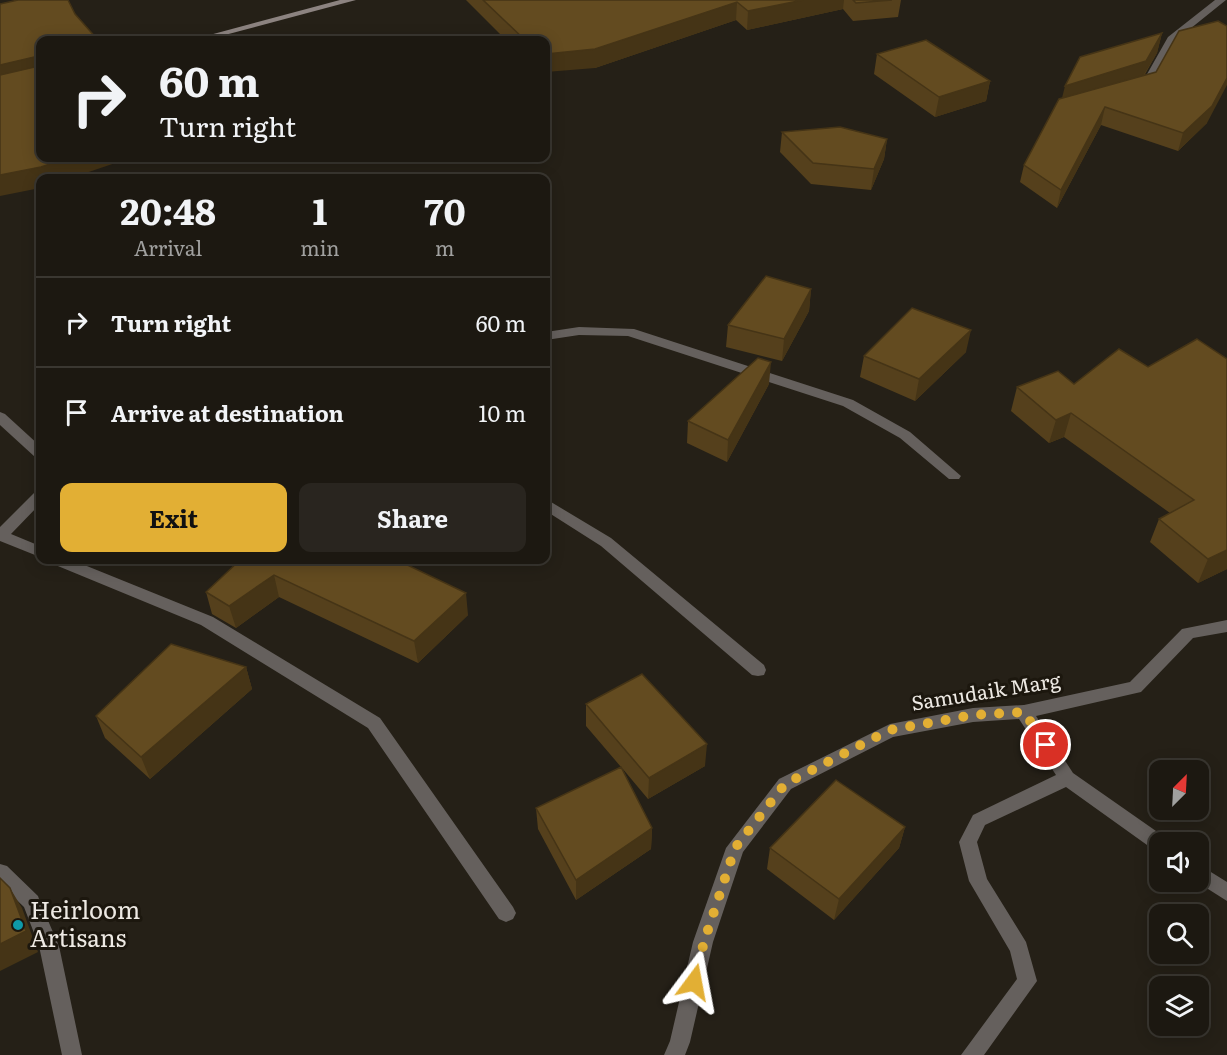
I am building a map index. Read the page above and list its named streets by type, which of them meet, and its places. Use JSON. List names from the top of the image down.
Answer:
{
  "streets": {
    "street": ["Samudaik Marg"]
  },
  "places": ["Heirloom Artisans"],
  "north": "top right",
  "page": {
    "turn": ["60 m", "Turn right"],
    "eta": [
      "20:48",
      "Arrival",
      "1",
      "min",
      "70",
      "m"
    ],
    "list": [
      {
        "name": "Turn right",
        "value": "60 m"
      },
      {
        "name": "Arrive at destination",
        "value": "10 m"
      }
    ],
    "buttons": ["Exit", "Share"]
  }
}
